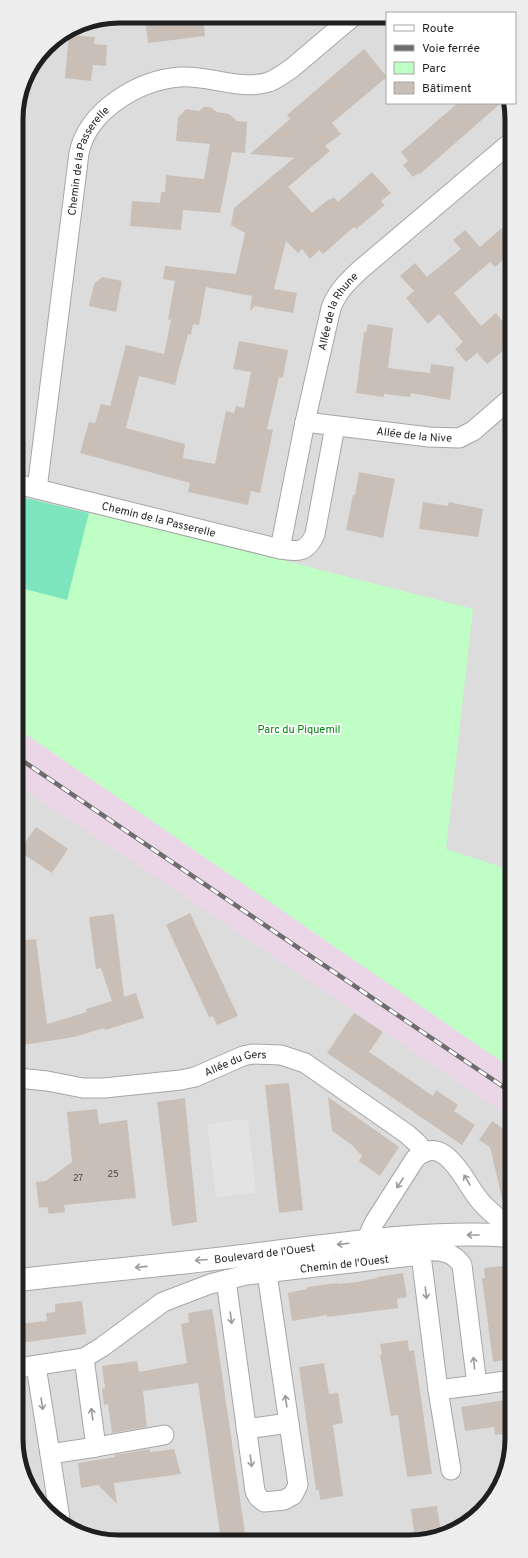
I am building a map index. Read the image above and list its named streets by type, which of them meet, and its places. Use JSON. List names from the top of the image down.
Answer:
{
  "streets": {
    "street": [
      "Chemin de la Passerelle",
      "Allée de la Rhune",
      "Allée de la Nive",
      "Allée du Gers",
      "Boulevard de l'Ouest",
      "Chemin de l'Ouest"
    ]
  },
  "crossings": [
    ["Chemin de la Passerelle", "Allée de la Rhune"],
    ["Chemin de la Passerelle", "Allée de la Nive"],
    ["Allée de la Rhune", "Allée de la Nive"],
    ["Boulevard de l'Ouest", "Chemin de l'Ouest"]
  ],
  "parks": ["Parc du Piquemil"],
  "house_numbers": ["25", "27"],
  "legend": [
    "Route",
    "Voie ferrée",
    "Parc",
    "Bâtiment"
  ]
}
